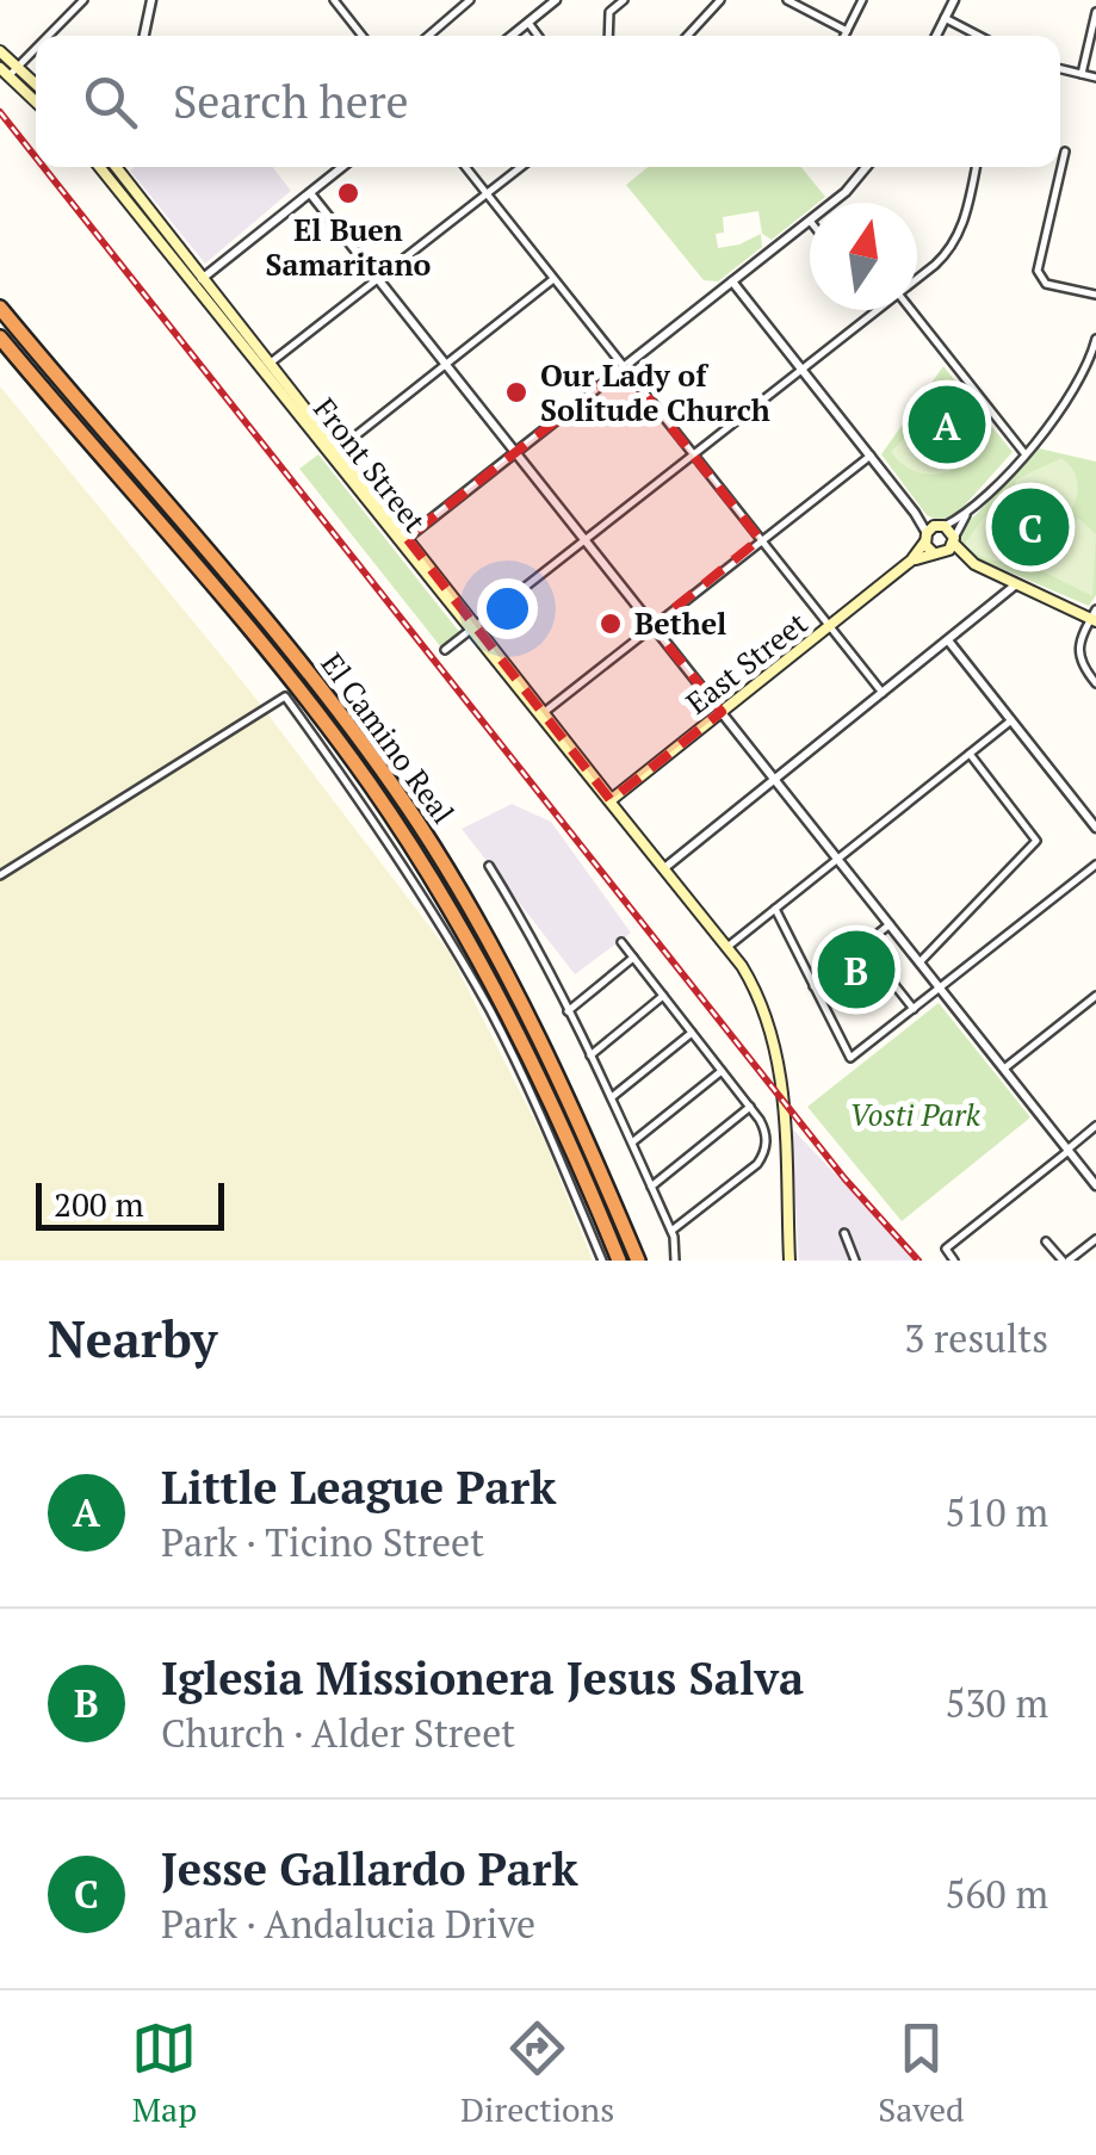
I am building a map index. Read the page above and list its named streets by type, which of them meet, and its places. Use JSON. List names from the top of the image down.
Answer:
{
  "streets": {
    "highway": ["El Camino Real"],
    "main road": ["Front Street", "East Street"]
  },
  "crossings": [
    ["Front Street", "East Street"]
  ],
  "parks": ["Vosti Park"],
  "places": ["El Buen Samaritano", "Our Lady of Solitude Church", "Bethel"],
  "scale_bar": "200 m",
  "north": "top",
  "page": {
    "search": "Search here",
    "pins": ["A", "C", "B"],
    "scale": "200 m",
    "heading": ["Nearby", "3 results"],
    "list": [
      {
        "mark": "A",
        "name": "Little League Park",
        "note": "Park · Ticino Street",
        "value": "510 m"
      },
      {
        "mark": "B",
        "name": "Iglesia Missionera Jesus Salva",
        "note": "Church · Alder Street",
        "value": "530 m"
      },
      {
        "mark": "C",
        "name": "Jesse Gallardo Park",
        "note": "Park · Andalucia Drive",
        "value": "560 m"
      }
    ],
    "nav": ["Map", "Directions", "Saved"]
  }
}
